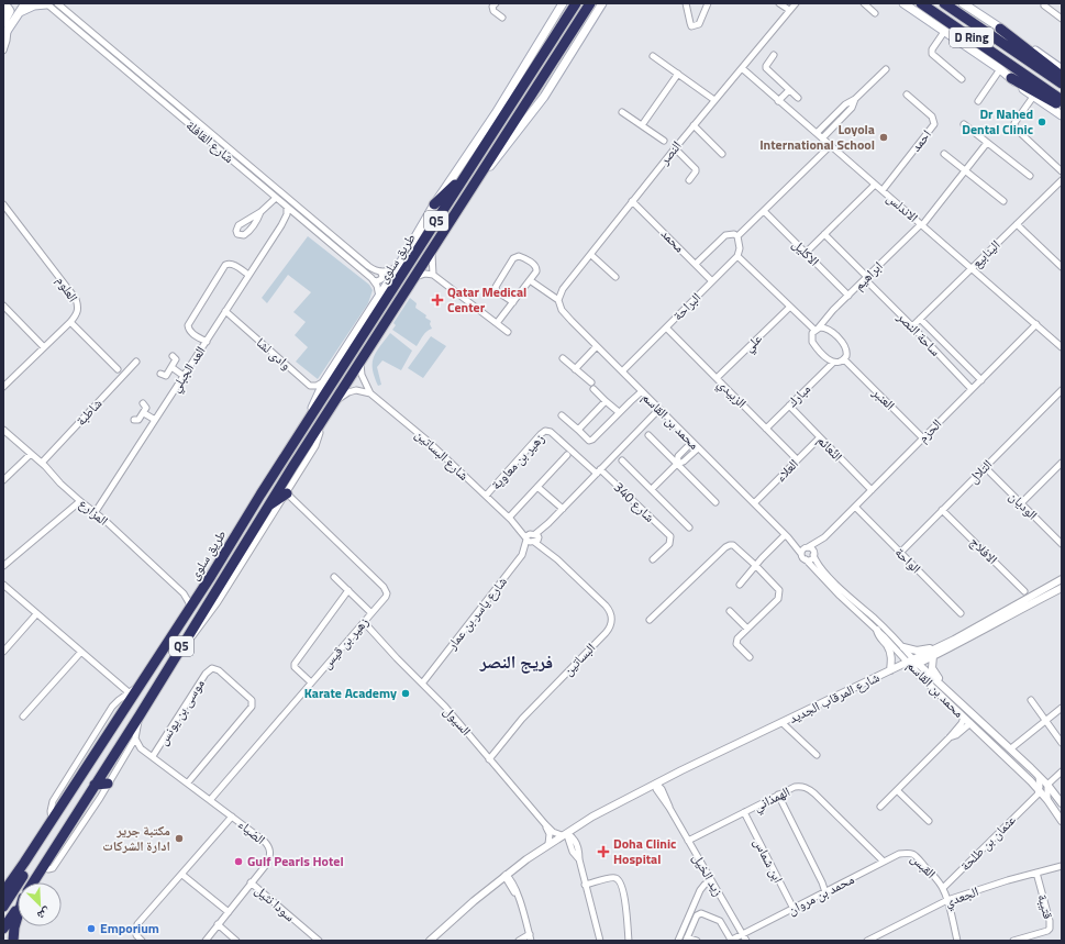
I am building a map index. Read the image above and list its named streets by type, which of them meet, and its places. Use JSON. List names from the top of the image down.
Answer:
{
  "streets": {
    "highway": ["D Ring", "Q5", "طريق سلوى"],
    "street": [
      "احمد",
      "شارع القافلة",
      "النصر",
      "الاندلس",
      "محمد",
      "الاكليل",
      "الينابيع",
      "ابراهيم",
      "العلوم",
      "البراحة",
      "ساحة النصر",
      "علي",
      "وادى لشا",
      "العد الجبلي",
      "الزبيدي",
      "مبارك",
      "العنبر",
      "شاطبة",
      "محمد بن القاسم",
      "الحزم",
      "النًعائم",
      "شارع البساتين",
      "زهير بن معاوية",
      "العلاء",
      "التلال",
      "شارع 340",
      "الوديان",
      "المزارع",
      "الافلاج",
      "الواحة",
      "شارع ياسر بن عمار",
      "زهير بن قيس",
      "البساتين",
      "شارع المرقاب الجديد",
      "موسى بن يونس",
      "السيول",
      "الهمذاني",
      "الضياء",
      "عثمان بن طلحة",
      "ابن شماس",
      "القبس",
      "زيد الخيل",
      "محمد بن مروان",
      "الجعدي",
      "سودا نثيل",
      "قتيبة"
    ]
  },
  "crossings": [
    ["احمد", "الاندلس"],
    ["شارع القافلة", "العد الجبلي"],
    ["النصر", "الاندلس"],
    ["النصر", "محمد"],
    ["النصر", "محمد بن القاسم"],
    ["الاندلس", "الينابيع"],
    ["الاندلس", "ابراهيم"],
    ["الاندلس", "الحزم"],
    ["محمد", "البراحة"],
    ["الاكليل", "ابراهيم"],
    ["الينابيع", "ساحة النصر"],
    ["طريق سلوى", "وادى لشا"],
    ["طريق سلوى", "شارع البساتين"],
    ["طريق سلوى", "المزارع"],
    ["طريق سلوى", "زهير بن قيس"],
    ["طريق سلوى", "الضياء"],
    ["ابراهيم", "ساحة النصر"],
    ["البراحة", "الزبيدي"],
    ["البراحة", "محمد بن القاسم"],
    ["ساحة النصر", "الحزم"],
    ["علي", "الزبيدي"],
    ["وادى لشا", "العد الجبلي"],
    ["العد الجبلي", "المزارع"],
    ["الزبيدي", "مبارك"],
    ["الزبيدي", "العلاء"],
    ["مبارك", "النًعائم"],
    ["العنبر", "الحزم"],
    ["شاطبة", "المزارع"],
    ["محمد بن القاسم", "الحزم"],
    ["محمد بن القاسم", "العلاء"],
    ["محمد بن القاسم", "شارع المرقاب الجديد"],
    ["محمد بن القاسم", "عثمان بن طلحة"],
    ["الحزم", "النًعائم"],
    ["الحزم", "الواحة"],
    ["النًعائم", "العلاء"],
    ["شارع البساتين", "زهير بن معاوية"],
    ["شارع البساتين", "شارع ياسر بن عمار"],
    ["شارع البساتين", "البساتين"],
    ["زهير بن معاوية", "شارع 340"],
    ["التلال", "الوديان"],
    ["التلال", "الافلاج"],
    ["التلال", "الواحة"],
    ["شارع ياسر بن عمار", "السيول"],
    ["زهير بن قيس", "السيول"],
    ["زهير بن قيس", "الضياء"],
    ["البساتين", "السيول"],
    ["شارع المرقاب الجديد", "السيول"],
    ["شارع المرقاب الجديد", "زيد الخيل"],
    ["موسى بن يونس", "الضياء"],
    ["الهمذاني", "ابن شماس"],
    ["الهمذاني", "زيد الخيل"],
    ["الهمذاني", "محمد بن مروان"],
    ["الضياء", "سودا نثيل"],
    ["عثمان بن طلحة", "القبس"],
    ["ابن شماس", "محمد بن مروان"],
    ["القبس", "محمد بن مروان"],
    ["القبس", "الجعدي"],
    ["زيد الخيل", "محمد بن مروان"],
    ["الجعدي", "قتيبة"]
  ],
  "districts": ["فريج النصر"],
  "places": {
    "other": [
      "Dr Nahed Dental Clinic",
      "Loyola International School",
      "Karate Academy",
      "مكتبة جرير ادارة الشركات",
      "Gulf Pearls Hotel",
      "Emporium"
    ],
    "health": ["Qatar Medical Center", "Doha Clinic Hospital"]
  },
  "north": "bottom right"
}
